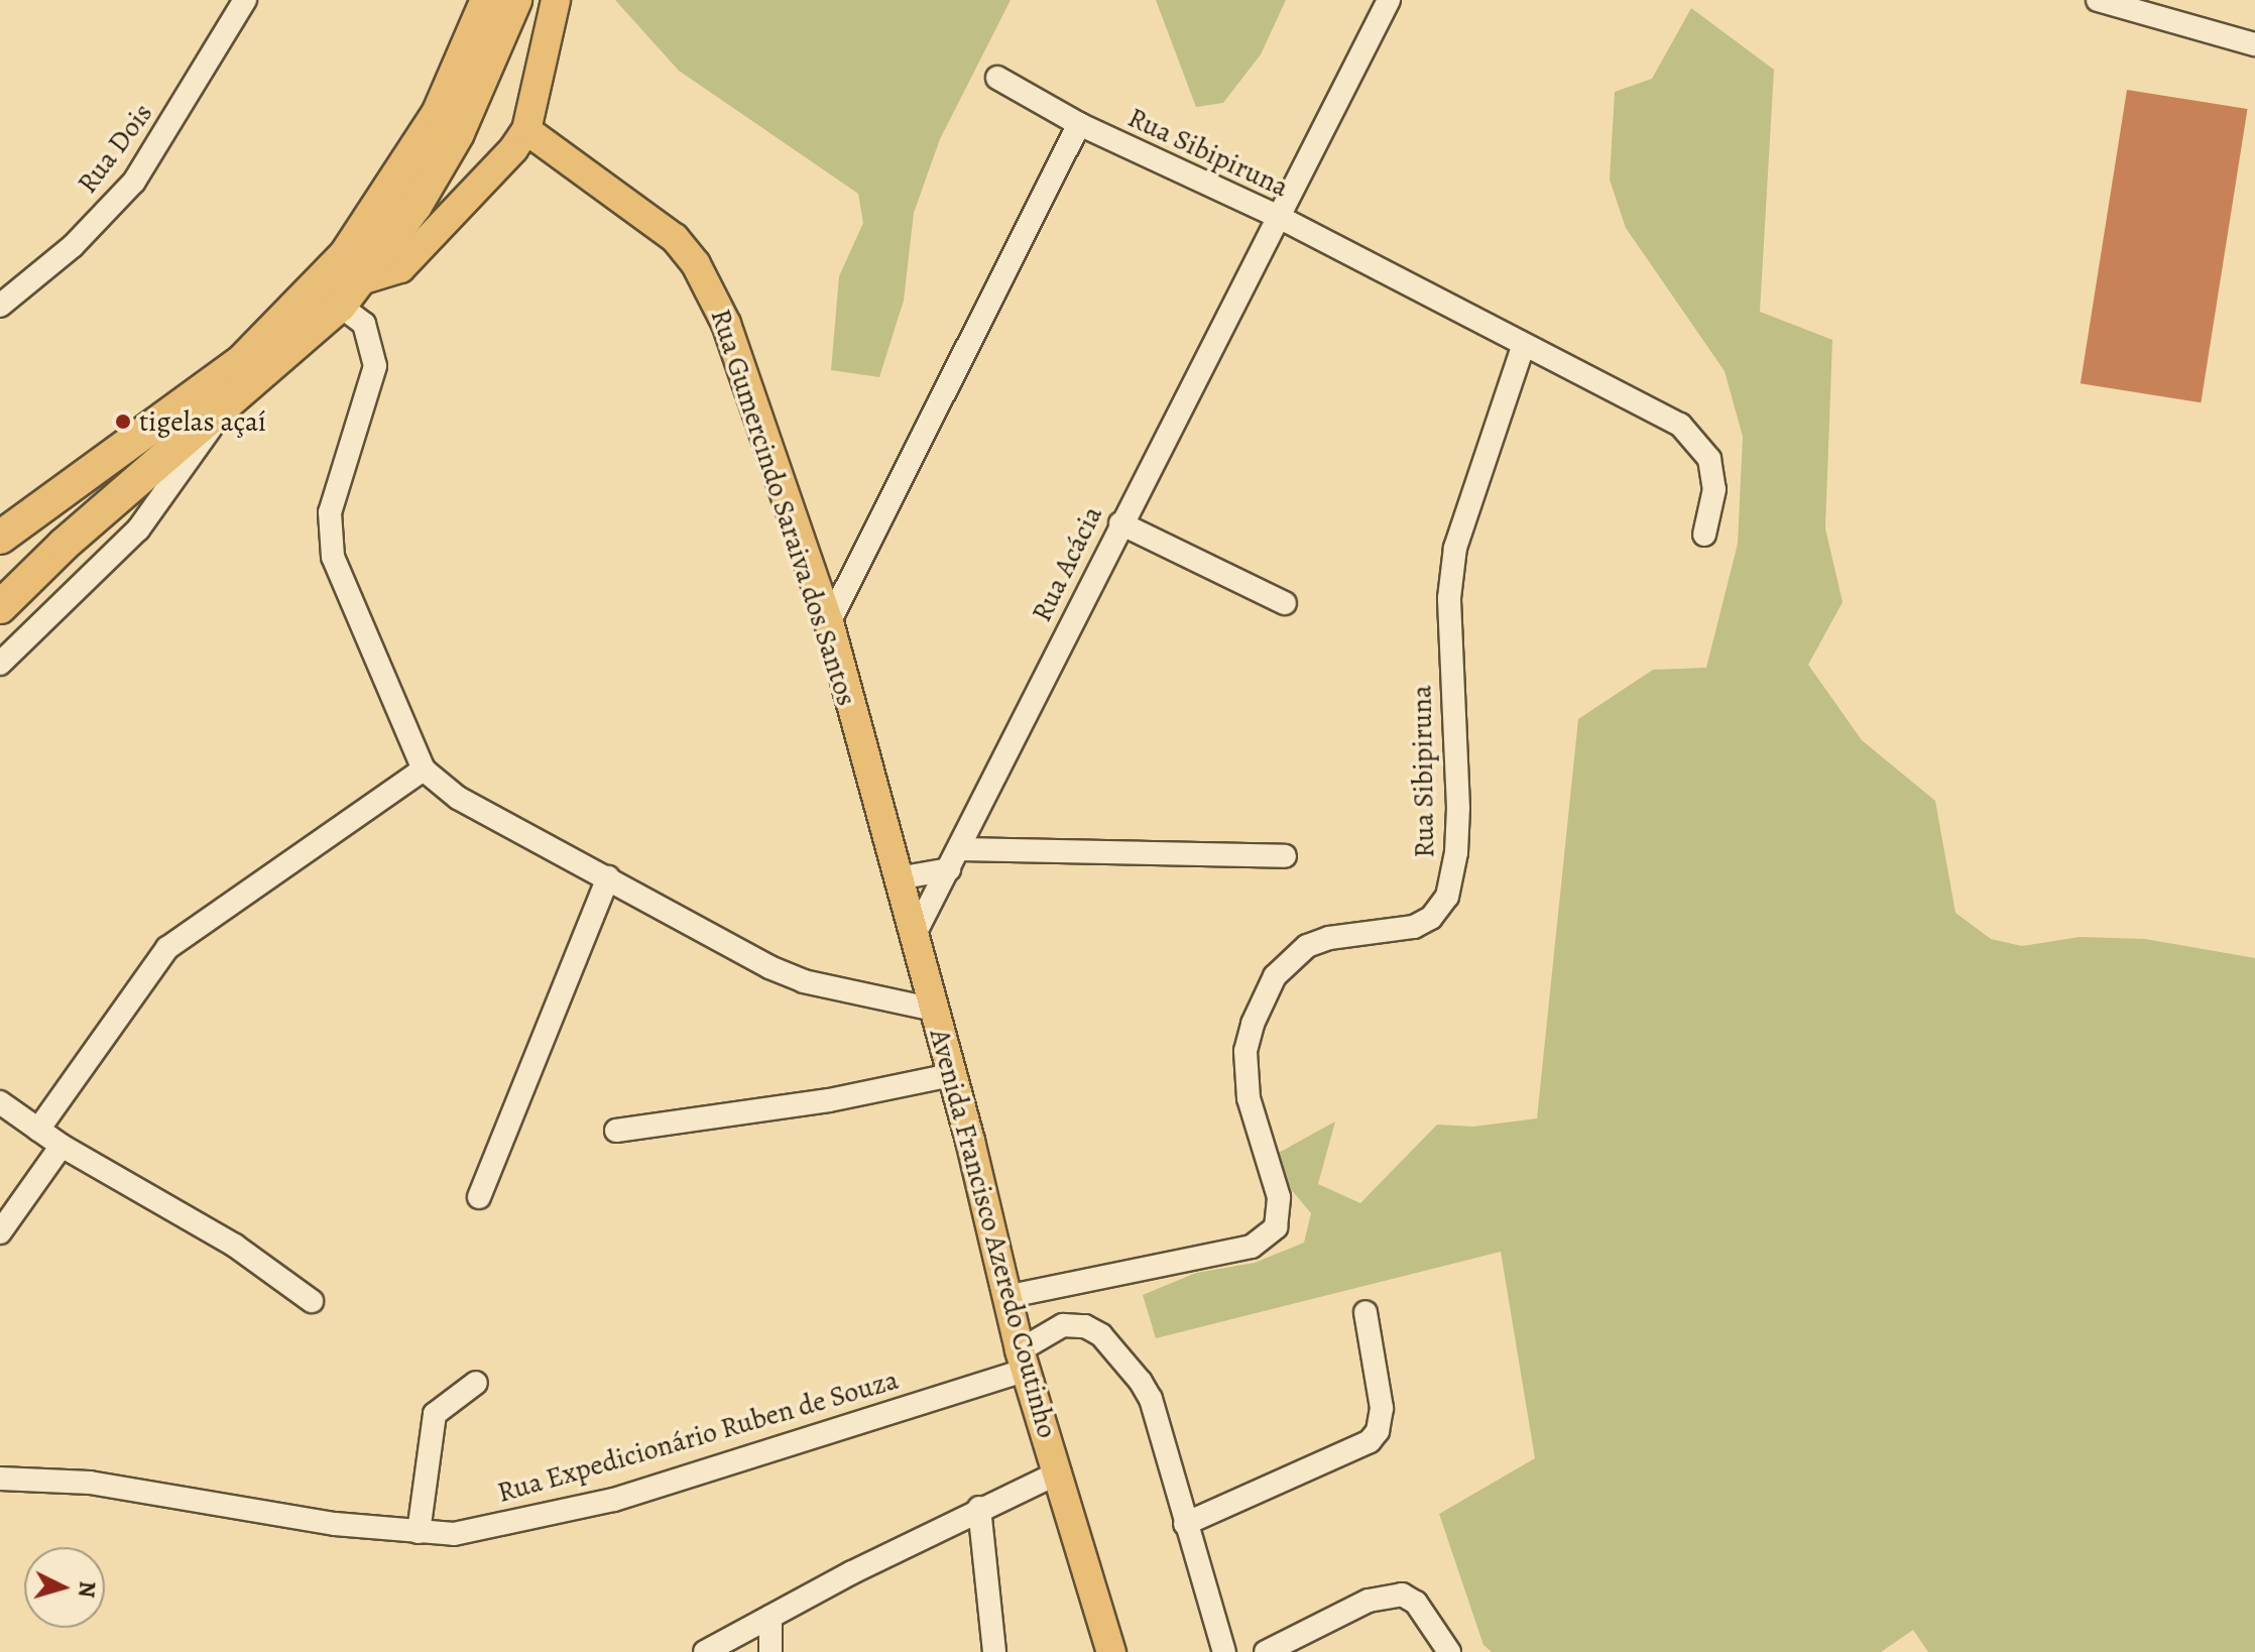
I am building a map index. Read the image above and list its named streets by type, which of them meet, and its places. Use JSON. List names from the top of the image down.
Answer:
{
  "streets": {
    "main road": ["Rua Gumercindo Saraiva dos Santos", "Avenida Francisco Azeredo Coutinho"],
    "street": [
      "Rua Dois",
      "Rua Sibipiruna",
      "Rua Acácia",
      "Rua Expedicionário Ruben de Souza"
    ]
  },
  "crossings": [
    ["Rua Sibipiruna", "Rua Acácia"],
    ["Rua Sibipiruna", "Avenida Francisco Azeredo Coutinho"],
    ["Rua Gumercindo Saraiva dos Santos", "Rua Acácia"],
    ["Rua Gumercindo Saraiva dos Santos", "Avenida Francisco Azeredo Coutinho"],
    ["Avenida Francisco Azeredo Coutinho", "Rua Expedicionário Ruben de Souza"]
  ],
  "places": ["tigelas açaí"],
  "north": "right"
}
